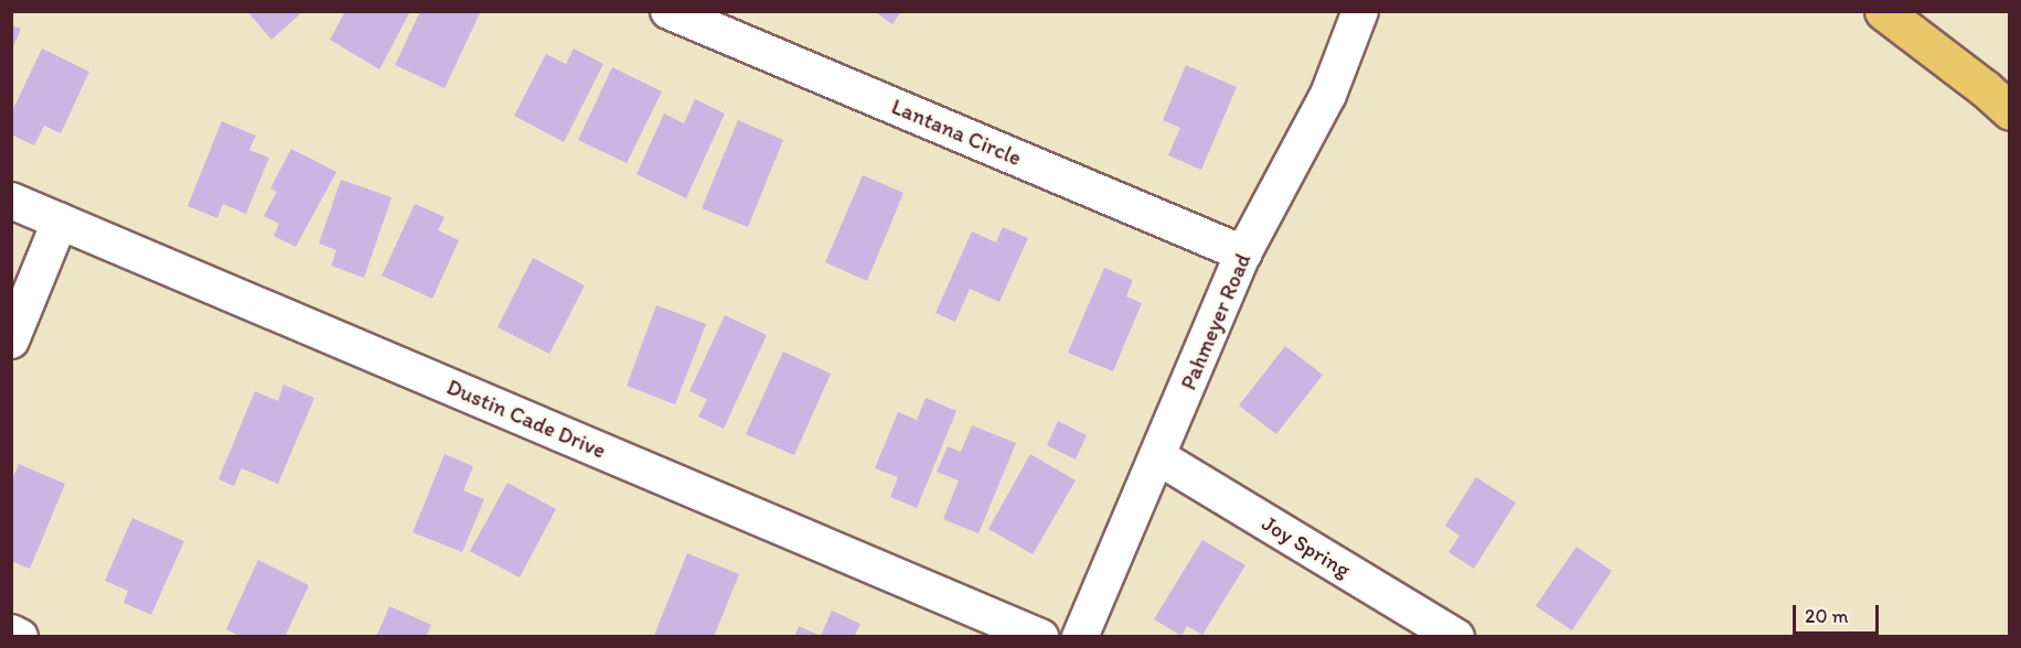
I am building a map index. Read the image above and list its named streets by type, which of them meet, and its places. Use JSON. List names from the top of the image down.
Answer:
{
  "streets": {
    "street": [
      "Lantana Circle",
      "Pahmeyer Road",
      "Dustin Cade Drive",
      "Joy Spring"
    ]
  },
  "crossings": [
    ["Lantana Circle", "Pahmeyer Road"],
    ["Pahmeyer Road", "Joy Spring"]
  ],
  "scale_bar": "20 m"
}
